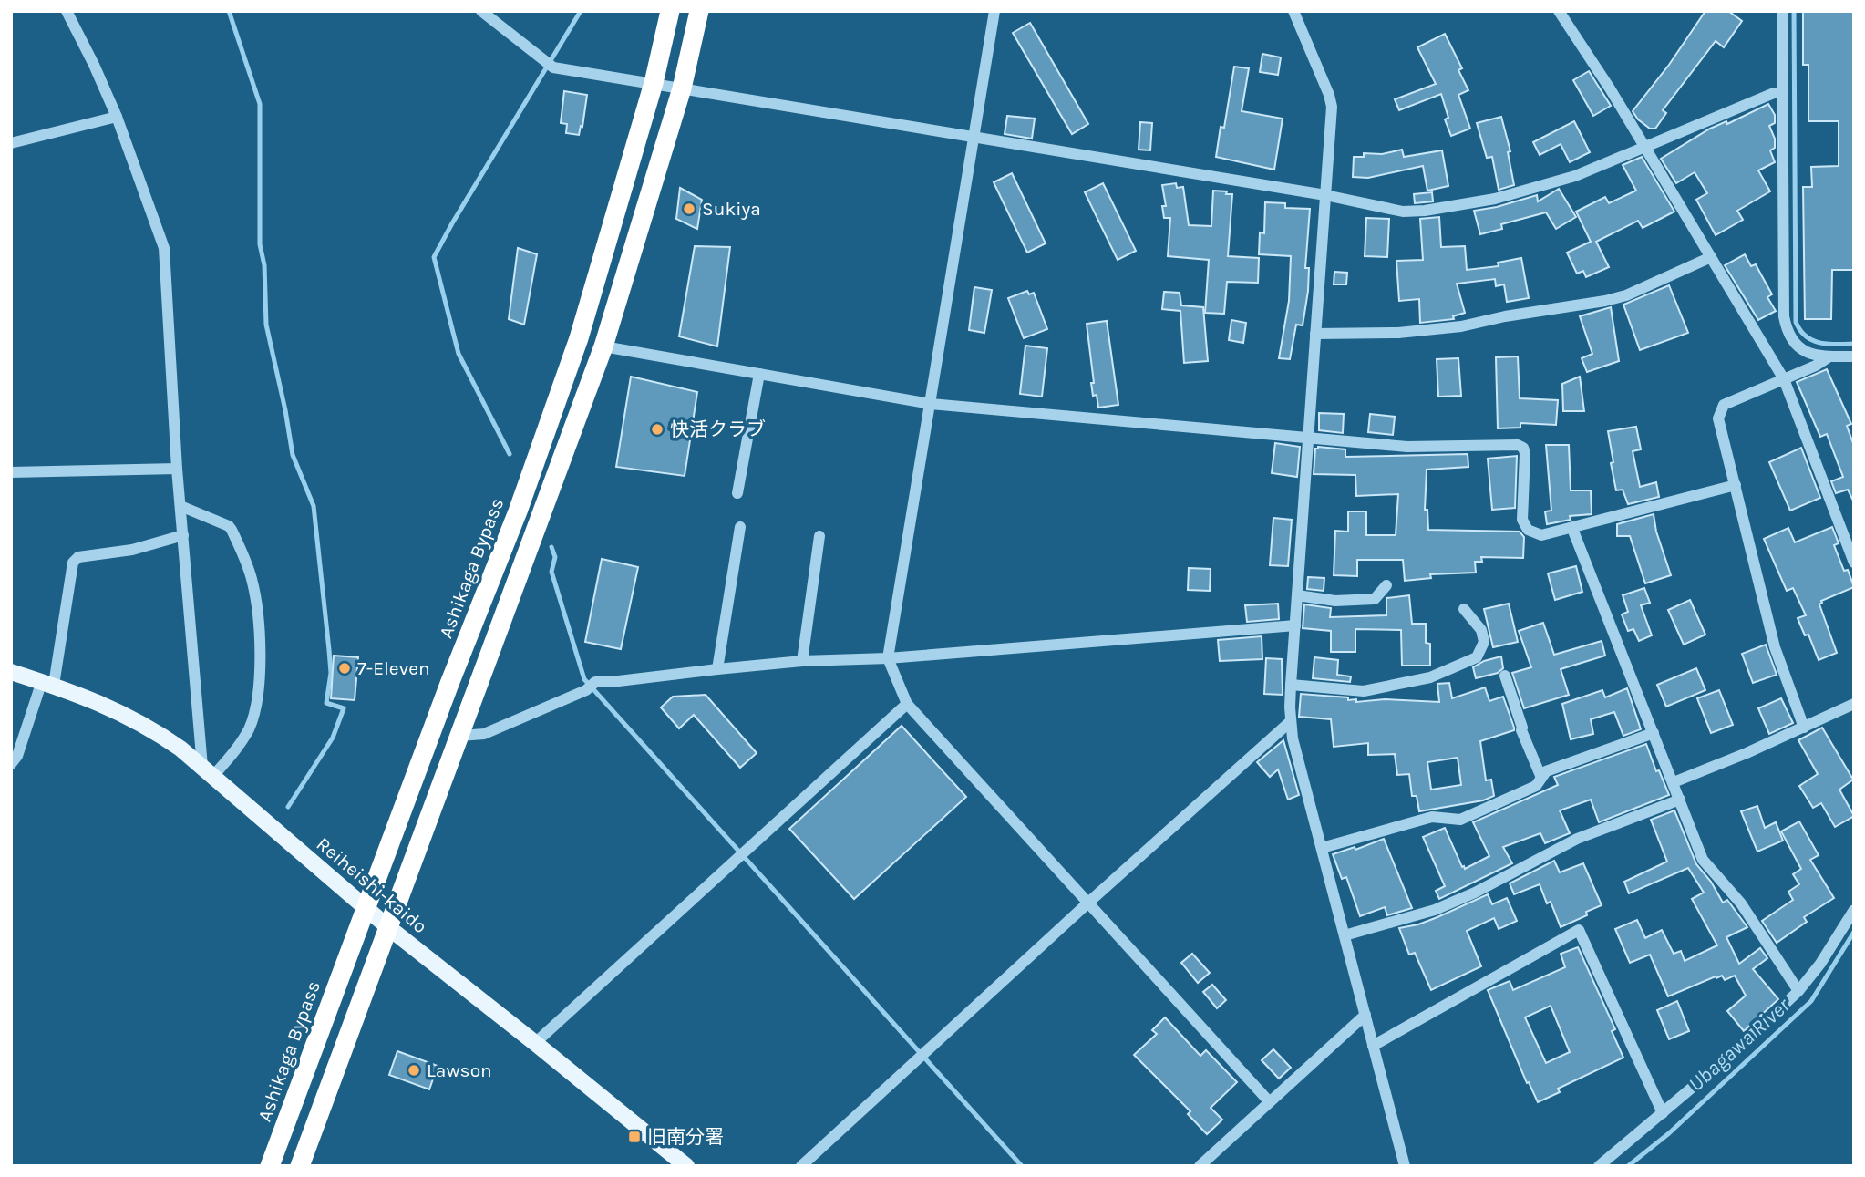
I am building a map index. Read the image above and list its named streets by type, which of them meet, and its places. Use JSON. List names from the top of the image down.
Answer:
{
  "streets": {
    "highway": ["Ashikaga Bypass"],
    "main road": ["Reiheishi-kaido"]
  },
  "crossings": [
    ["Ashikaga Bypass", "Reiheishi-kaido"]
  ],
  "water": ["Ubagawa River"],
  "places": {
    "other": [
      "Sukiya",
      "快活クラブ",
      "7-Eleven",
      "Lawson"
    ],
    "transit": ["旧南分署"]
  }
}
